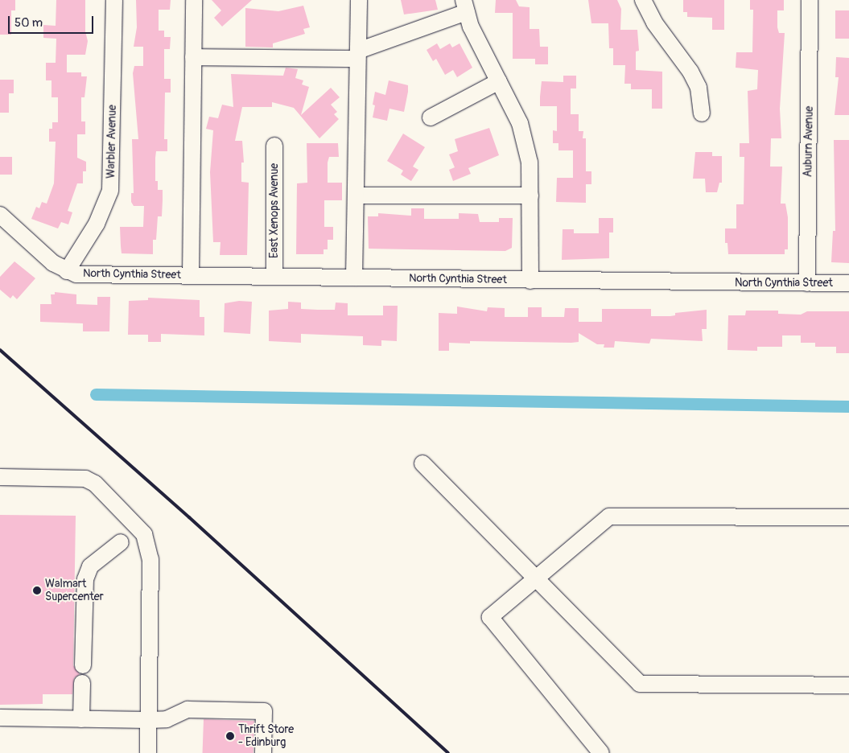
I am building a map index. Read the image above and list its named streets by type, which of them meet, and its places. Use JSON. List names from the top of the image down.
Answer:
{
  "streets": {
    "street": [
      "Warbler Avenue",
      "Auburn Avenue",
      "East Xenops Avenue",
      "North Cynthia Street"
    ]
  },
  "crossings": [
    ["Warbler Avenue", "North Cynthia Street"],
    ["Auburn Avenue", "North Cynthia Street"],
    ["East Xenops Avenue", "North Cynthia Street"]
  ],
  "places": ["Walmart Supercenter", "Thrift Store - Edinburg"],
  "scale_bar": "50 m"
}
